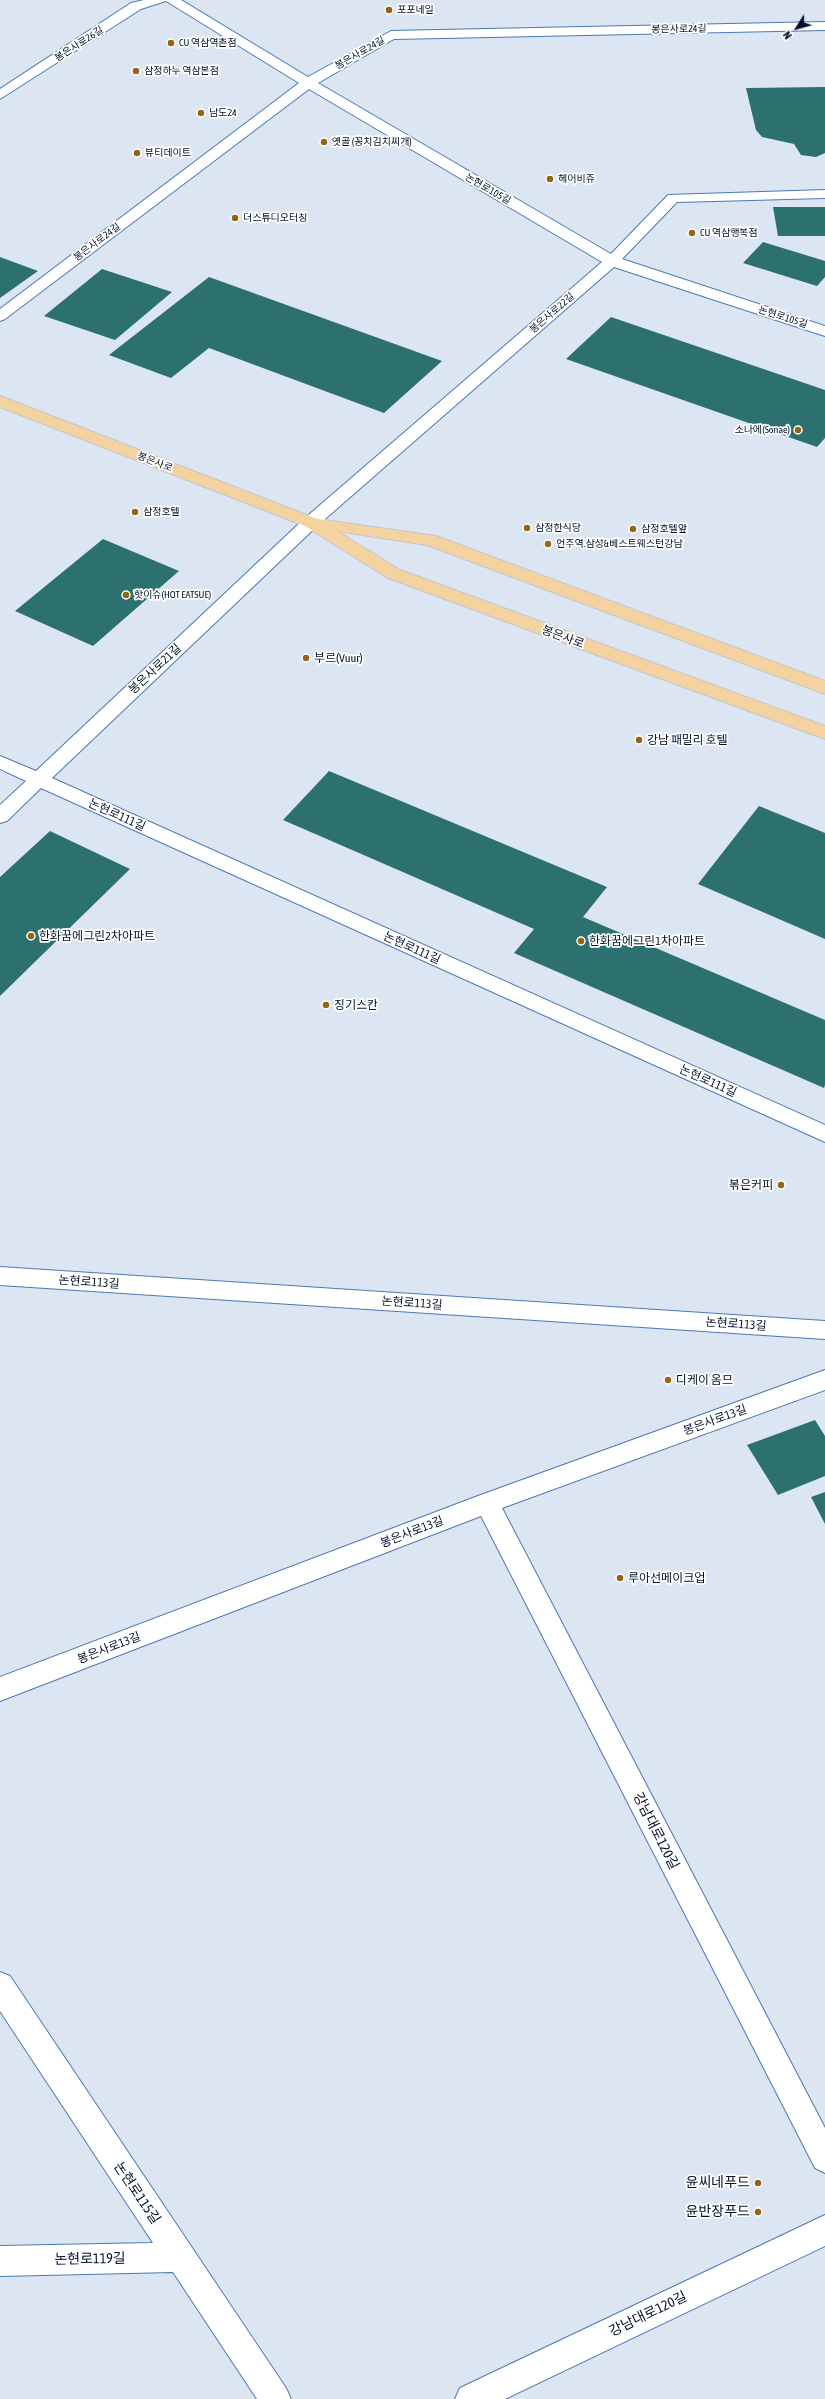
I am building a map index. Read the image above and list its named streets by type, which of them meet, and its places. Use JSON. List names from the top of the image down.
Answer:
{
  "streets": {
    "main road": ["봉은사로"],
    "street": [
      "봉은사로24길",
      "봉은사로26길",
      "논현로105길",
      "봉은사로22길",
      "봉은사로21길",
      "논현로111길",
      "논현로113길",
      "봉은사로13길",
      "강남대로120길",
      "논현로115길",
      "논현로119길"
    ]
  },
  "crossings": [
    ["봉은사로24길", "논현로105길"],
    ["논현로105길", "봉은사로22길"],
    ["봉은사로22길", "봉은사로"],
    ["봉은사로22길", "봉은사로21길"],
    ["봉은사로", "봉은사로21길"],
    ["봉은사로21길", "논현로111길"],
    ["봉은사로13길", "강남대로120길"],
    ["논현로115길", "논현로119길"]
  ],
  "places": [
    "포포네일",
    "CU 역삼역촌점",
    "삼정하누 역삼본점",
    "남도24",
    "옛골 (꽁치김치찌개)",
    "뷰티데이트",
    "헤어비쥬",
    "더스튜디오터칭",
    "CU 역삼행복점",
    "소나에(Sonae)",
    "삼정호텔",
    "삼정한식당",
    "삼정호텔앞",
    "언주역.삼성&베스트웨스턴강남",
    "핫이슈(HOT EATSUE)",
    "부르(Vuur)",
    "강남 패밀리 호텔",
    "한화꿈에그린2차아파트",
    "한화꿈에그린1차아파트",
    "징기스칸",
    "볶은커피",
    "디케이 옴므",
    "루아선메이크업",
    "윤씨네푸드",
    "윤반장푸드"
  ],
  "north": "bottom left"
}
